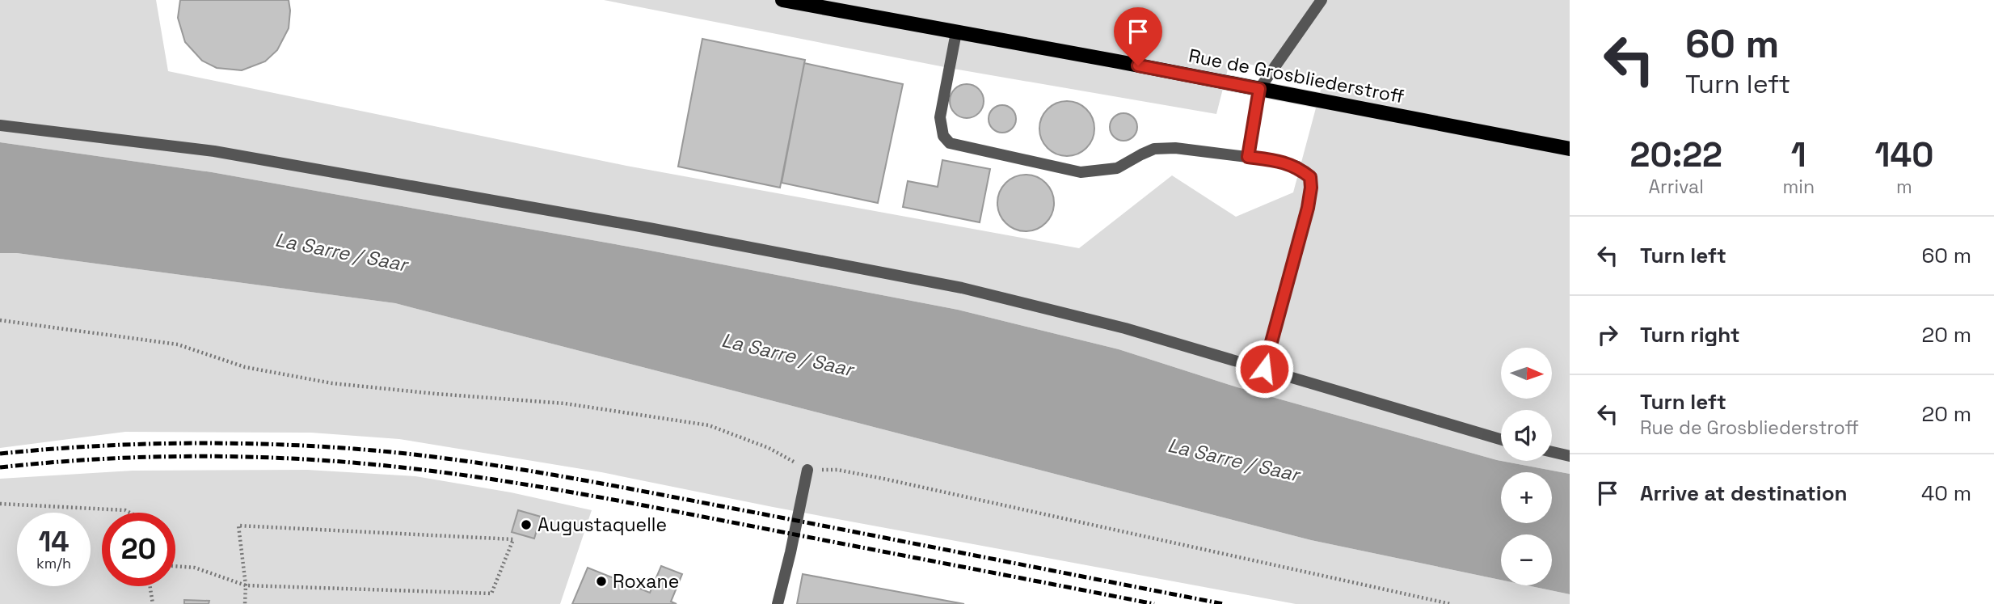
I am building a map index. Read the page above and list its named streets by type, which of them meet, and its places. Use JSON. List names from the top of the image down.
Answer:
{
  "streets": {
    "main road": ["Rue de Grosbliederstroff"]
  },
  "water": ["La Sarre / Saar"],
  "places": ["Augustaquelle", "Roxane"],
  "north": "right",
  "page": {
    "turn": ["60 m", "Turn left"],
    "eta": [
      "20:22",
      "Arrival",
      "1",
      "min",
      "140",
      "m"
    ],
    "list": [
      {
        "name": "Turn left",
        "value": "60 m"
      },
      {
        "name": "Turn right",
        "value": "20 m"
      },
      {
        "name": "Turn left",
        "note": "Rue de Grosbliederstroff",
        "value": "20 m"
      },
      {
        "name": "Arrive at destination",
        "value": "40 m"
      }
    ],
    "map_buttons": ["+", "−"],
    "speed": "14 km/h",
    "limit": "20"
  }
}
